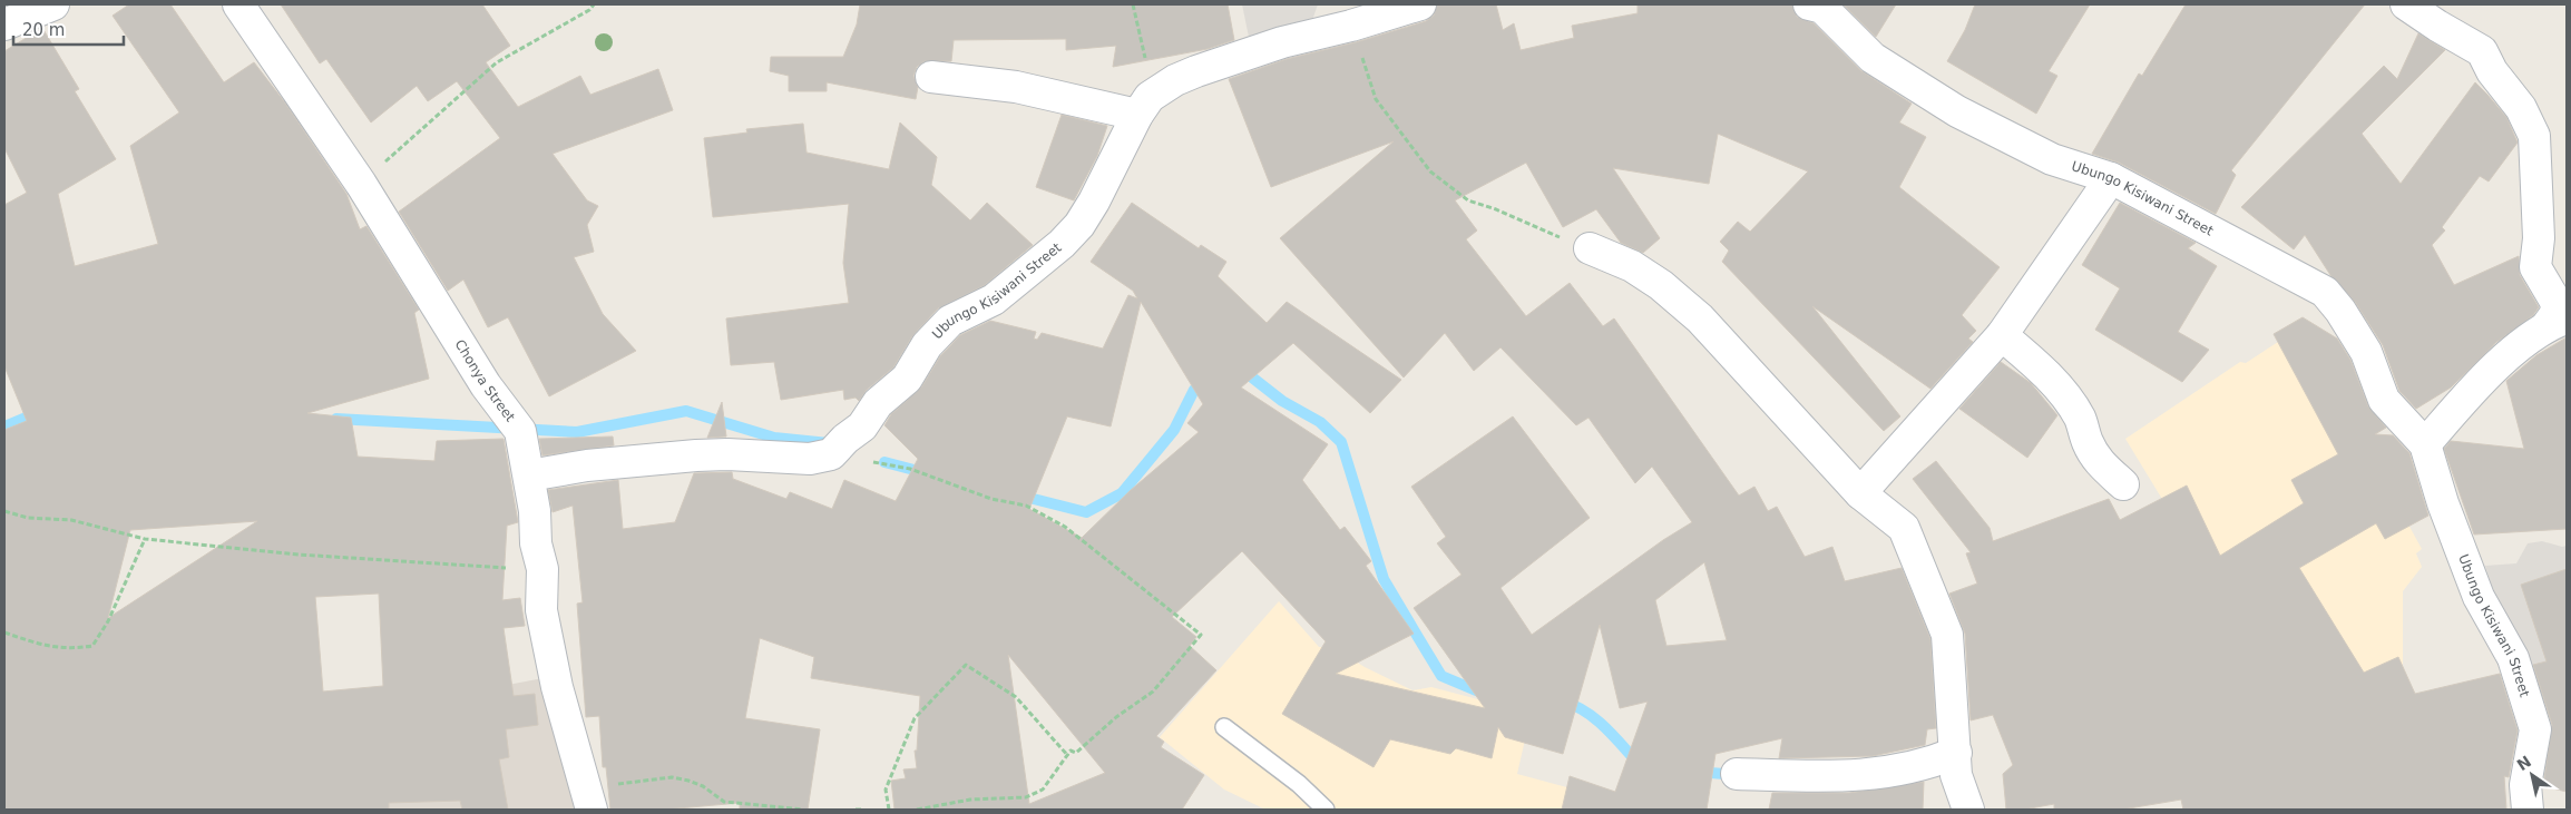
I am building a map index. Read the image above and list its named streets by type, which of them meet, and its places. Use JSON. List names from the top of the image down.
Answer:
{
  "streets": {
    "street": ["Ubungo Kisiwani Street", "Chonya Street"]
  },
  "scale_bar": "20 m",
  "north": "top left"
}
